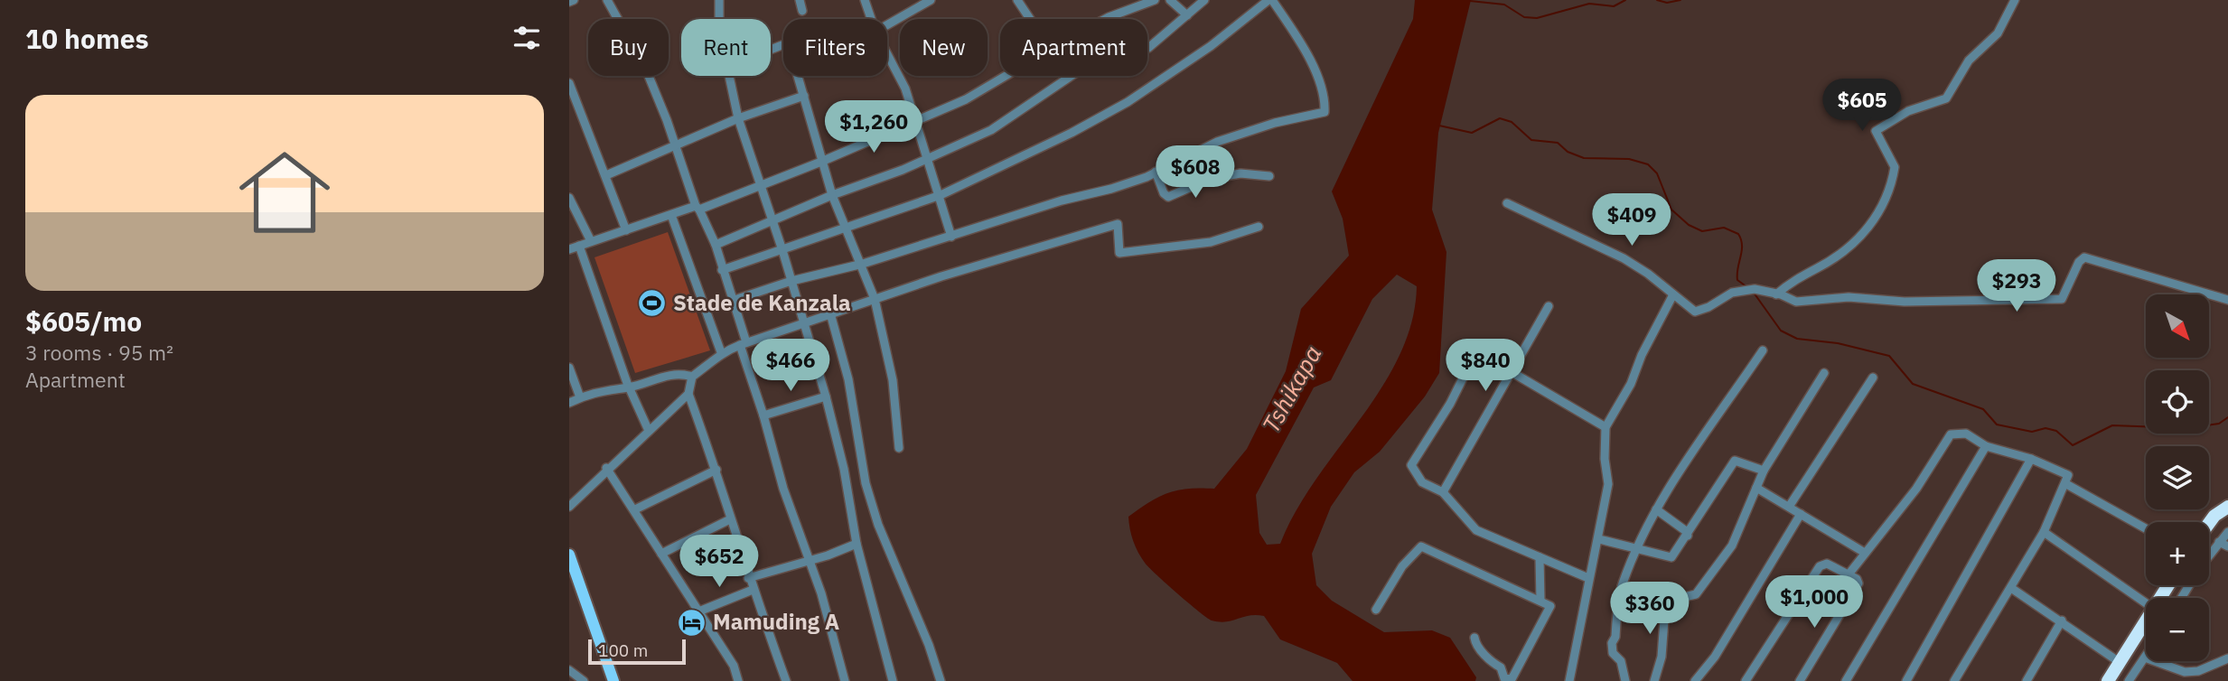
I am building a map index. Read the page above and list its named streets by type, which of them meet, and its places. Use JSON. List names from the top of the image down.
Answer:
{
  "water": ["Tshikapa"],
  "places": {
    "sports": ["Stade de Kanzala"],
    "hotel": ["Mamuding A"]
  },
  "scale_bar": "100 m",
  "north": "bottom right",
  "page": {
    "heading": "10 homes",
    "chip": [
      "Buy",
      "Rent",
      "Filters",
      "New",
      "Apartment"
    ],
    "list": [
      {
        "name": "$605/mo",
        "note": "3 rooms · 95 m² · Apartment"
      }
    ],
    "price": [
      "$605",
      "$1,260",
      "$608",
      "$409",
      "$293",
      "$466",
      "$840",
      "$652",
      "$1,000",
      "$360"
    ],
    "map_buttons": ["+", "−"],
    "scale": "100 m"
  }
}
